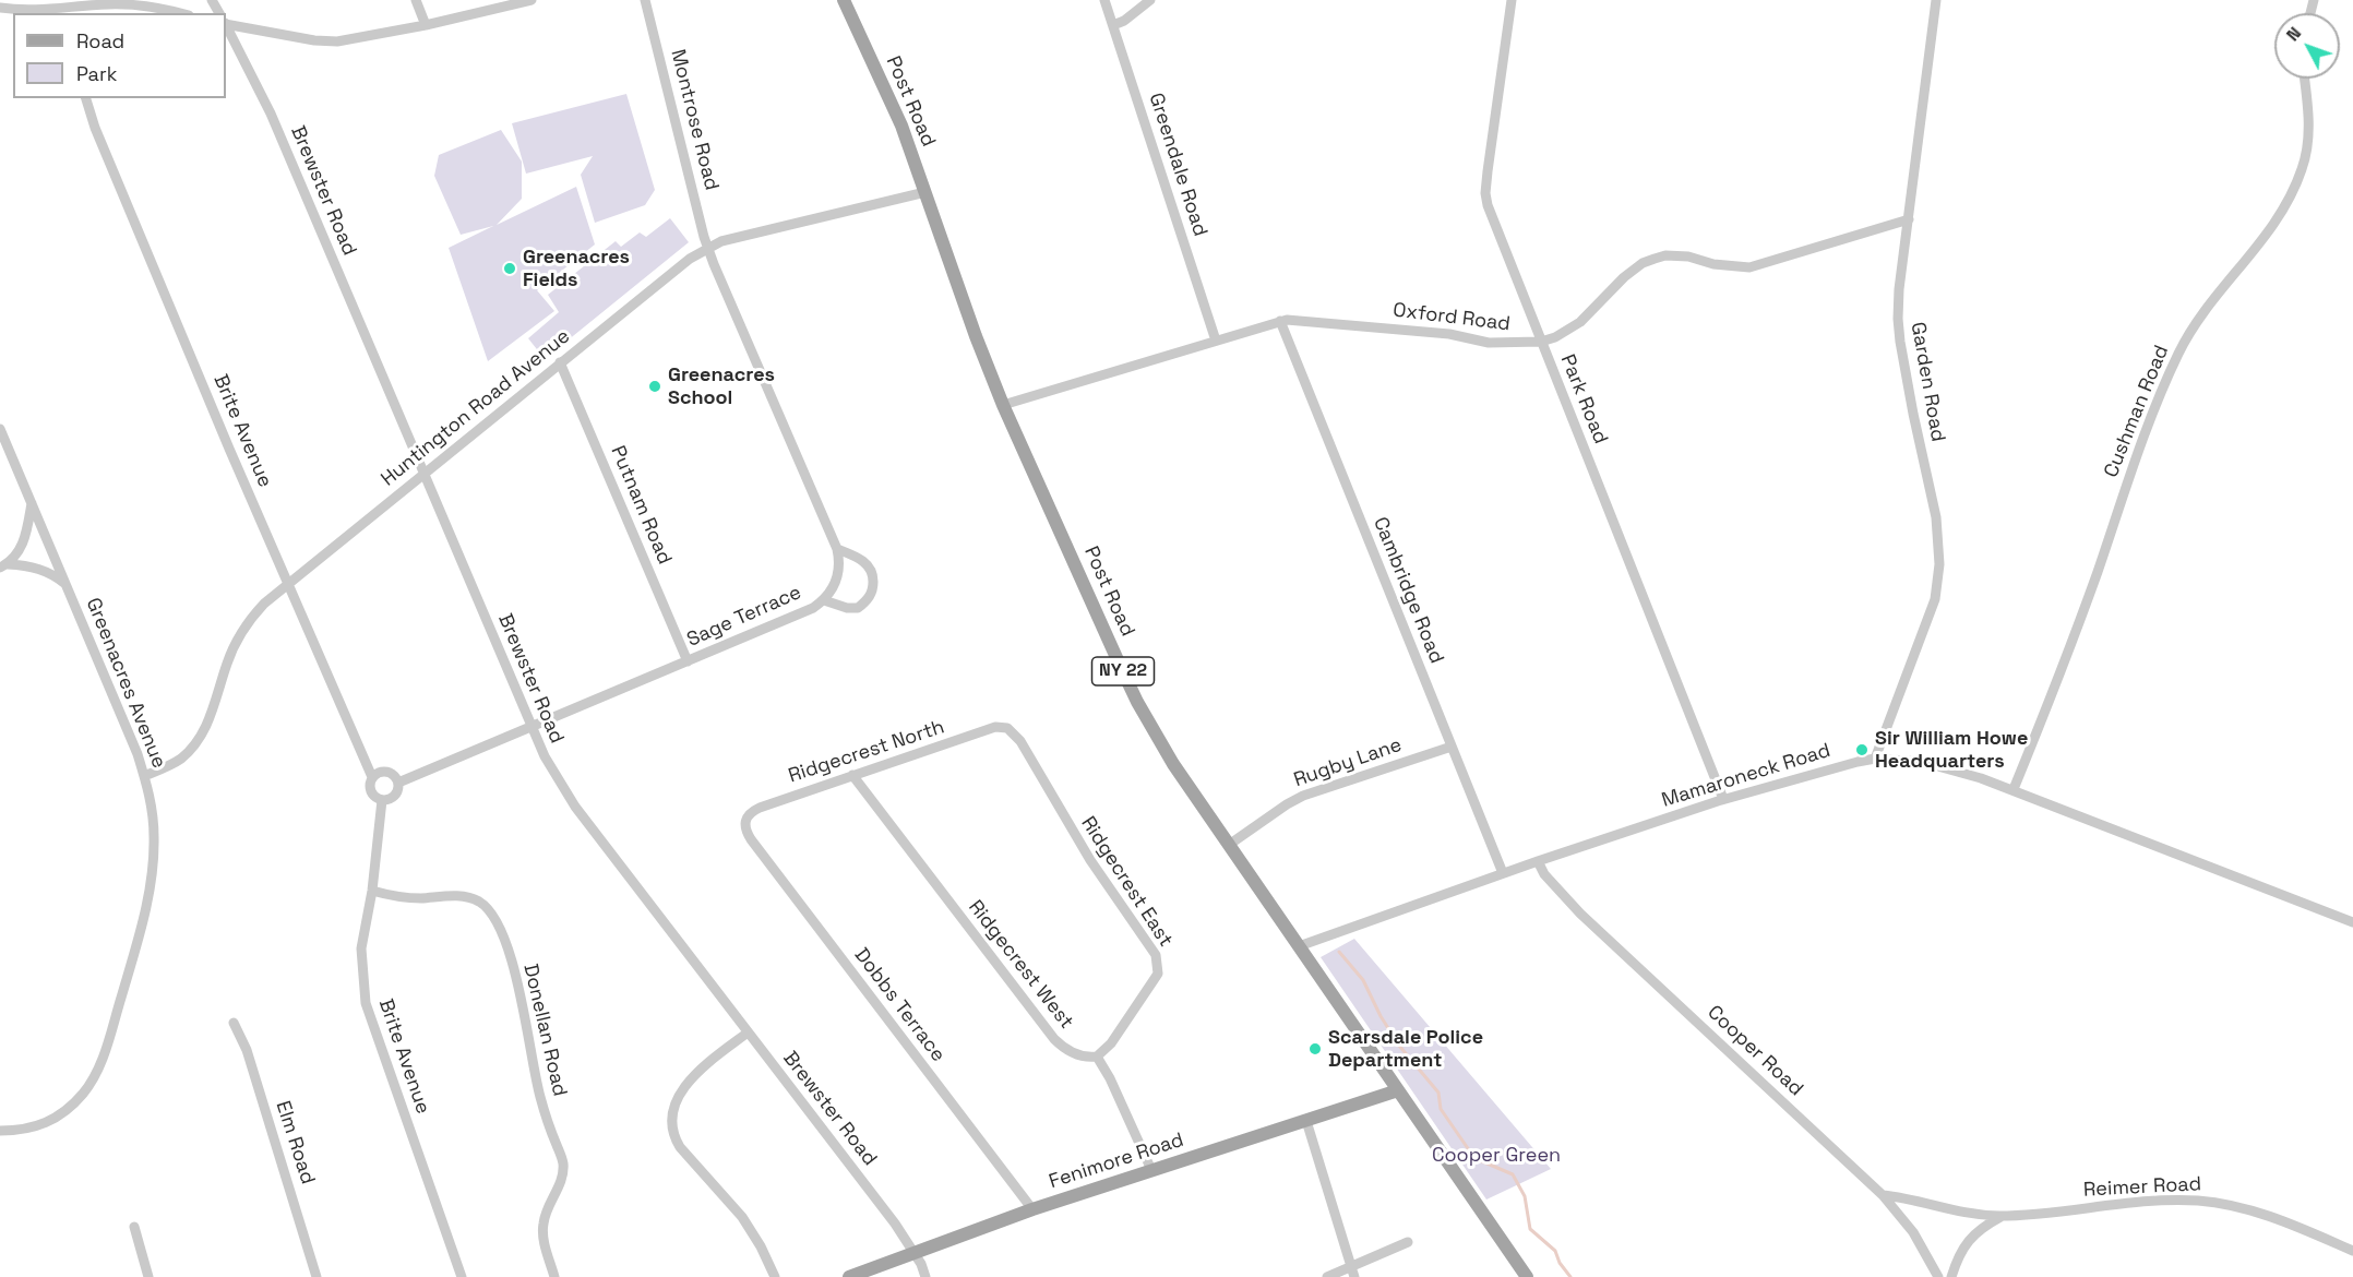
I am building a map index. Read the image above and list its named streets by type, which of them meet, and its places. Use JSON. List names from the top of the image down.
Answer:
{
  "streets": {
    "main road": ["Post Road", "NY 22", "Fenimore Road"],
    "street": [
      "Montrose Road",
      "Greendale Road",
      "Brewster Road",
      "Oxford Road",
      "Garden Road",
      "Park Road",
      "Huntington Road Avenue",
      "Cushman Road",
      "Brite Avenue",
      "Putnam Road",
      "Cambridge Road",
      "Sage Terrace",
      "Greenacres Avenue",
      "Ridgecrest North",
      "Rugby Lane",
      "Mamaroneck Road",
      "Ridgecrest East",
      "Ridgecrest West",
      "Dobbs Terrace",
      "Donellan Road",
      "Cooper Road",
      "Elm Road",
      "Reimer Road"
    ]
  },
  "crossings": [
    ["Post Road", "Oxford Road"],
    ["Post Road", "Huntington Road Avenue"],
    ["Post Road", "Rugby Lane"],
    ["Post Road", "Mamaroneck Road"],
    ["Post Road", "Fenimore Road"],
    ["Montrose Road", "Huntington Road Avenue"],
    ["Montrose Road", "Sage Terrace"],
    ["Greendale Road", "Oxford Road"],
    ["Brewster Road", "Huntington Road Avenue"],
    ["Brewster Road", "Sage Terrace"],
    ["Brewster Road", "Fenimore Road"],
    ["Oxford Road", "Garden Road"],
    ["Oxford Road", "Park Road"],
    ["Oxford Road", "Cambridge Road"],
    ["Garden Road", "Mamaroneck Road"],
    ["Park Road", "Mamaroneck Road"],
    ["Huntington Road Avenue", "Brite Avenue"],
    ["Huntington Road Avenue", "Putnam Road"],
    ["Huntington Road Avenue", "Sage Terrace"],
    ["Huntington Road Avenue", "Greenacres Avenue"],
    ["Cushman Road", "Mamaroneck Road"],
    ["Brite Avenue", "Sage Terrace"],
    ["Brite Avenue", "Donellan Road"],
    ["Putnam Road", "Sage Terrace"],
    ["Cambridge Road", "Rugby Lane"],
    ["Cambridge Road", "Mamaroneck Road"],
    ["Ridgecrest North", "Ridgecrest East"],
    ["Ridgecrest North", "Ridgecrest West"],
    ["Ridgecrest North", "Dobbs Terrace"],
    ["Mamaroneck Road", "Cooper Road"],
    ["Ridgecrest East", "Ridgecrest West"],
    ["Dobbs Terrace", "Fenimore Road"],
    ["Cooper Road", "Reimer Road"]
  ],
  "parks": ["Cooper Green"],
  "places": [
    "Greenacres Fields",
    "Greenacres School",
    "Sir William Howe Headquarters",
    "Scarsdale Police Department"
  ],
  "legend": ["Road", "Park"],
  "north": "top left"
}
